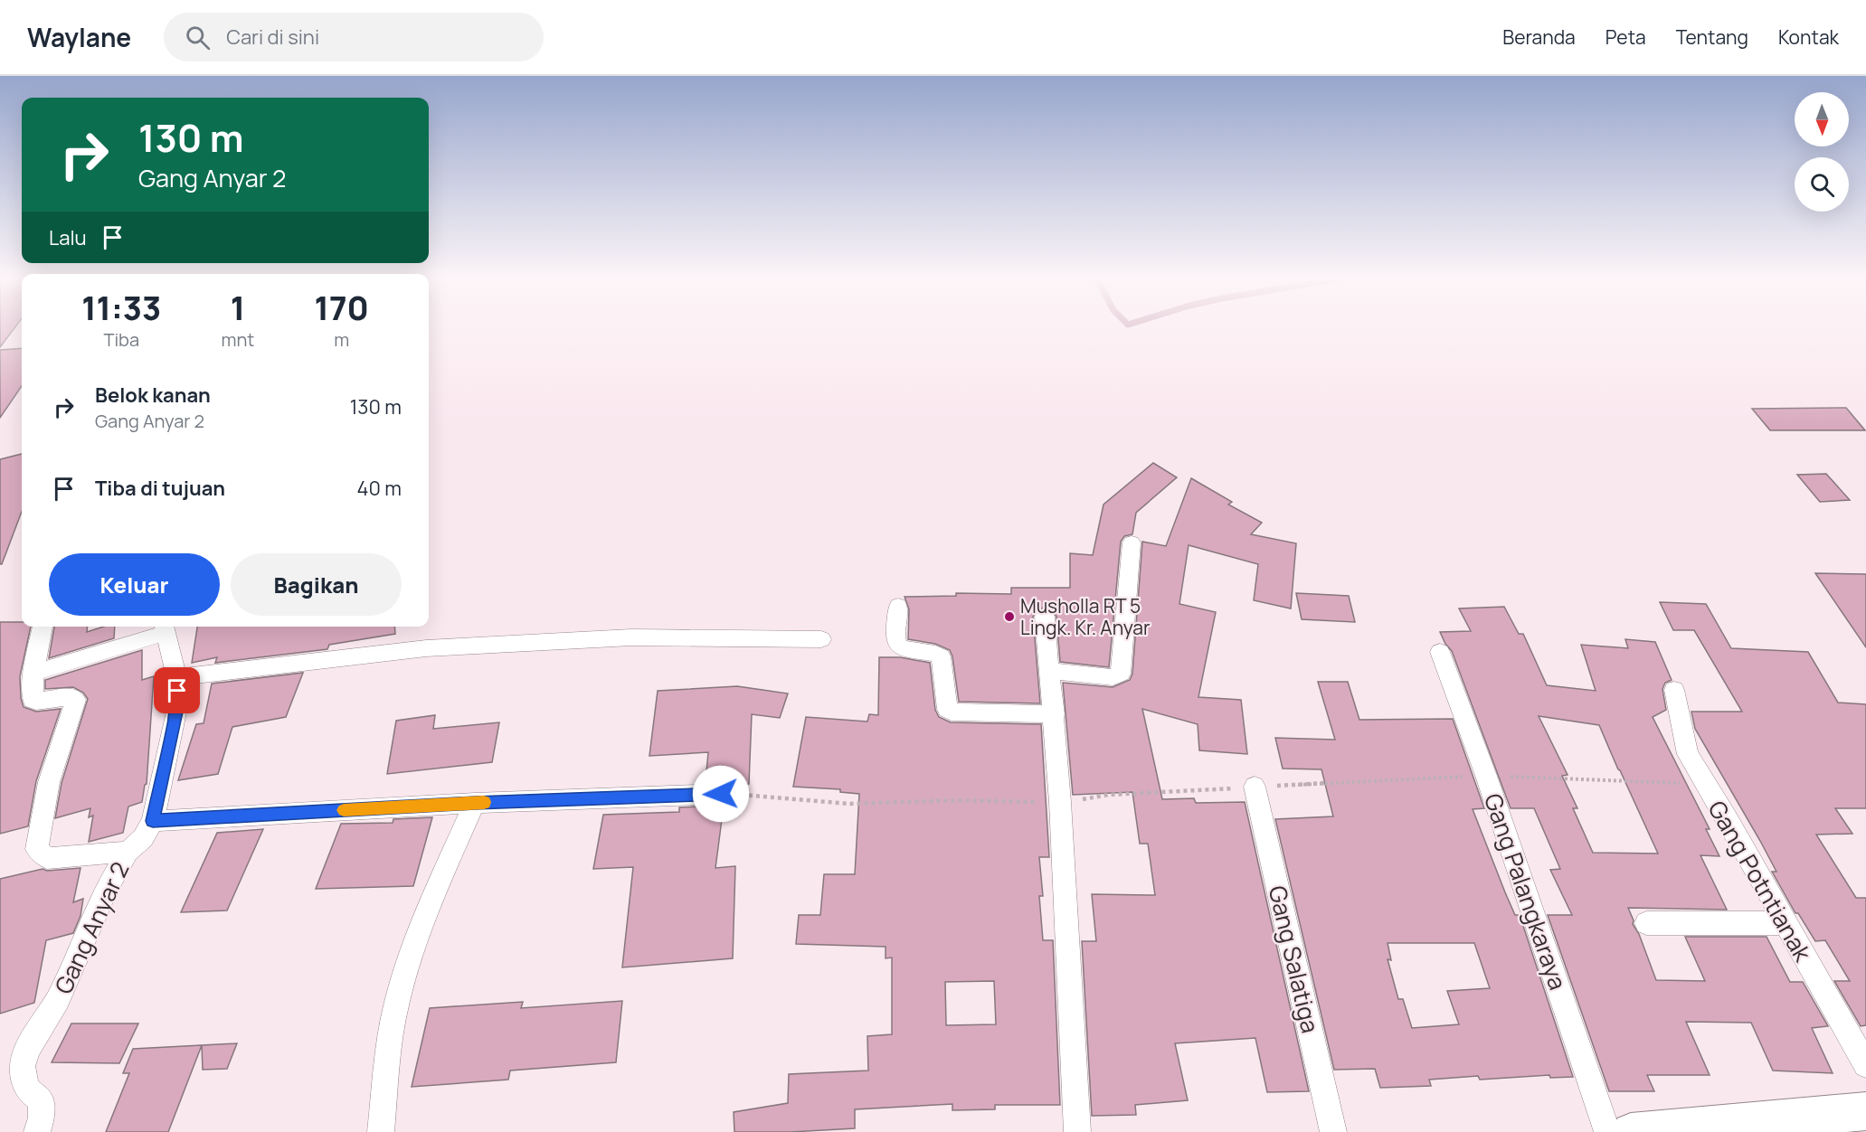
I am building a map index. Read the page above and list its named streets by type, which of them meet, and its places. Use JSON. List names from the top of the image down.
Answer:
{
  "streets": {
    "street": [
      "Gang Potntianak",
      "Gang Palangkaraya",
      "Gang Anyar 2",
      "Gang Salatiga"
    ]
  },
  "places": ["Musholla RT 5 Lingk. Kr. Anyar"],
  "north": "bottom",
  "page": {
    "header": "Waylane",
    "search": "Cari di sini",
    "nav": [
      "Beranda",
      "Peta",
      "Tentang",
      "Kontak"
    ],
    "turn": ["130 m", "Gang Anyar 2"],
    "then": "Lalu",
    "eta": [
      "11:33",
      "Tiba",
      "1",
      "mnt",
      "170",
      "m"
    ],
    "list": [
      {
        "name": "Belok kanan",
        "note": "Gang Anyar 2",
        "value": "130 m"
      },
      {
        "name": "Tiba di tujuan",
        "value": "40 m"
      }
    ],
    "buttons": ["Keluar", "Bagikan"]
  }
}
